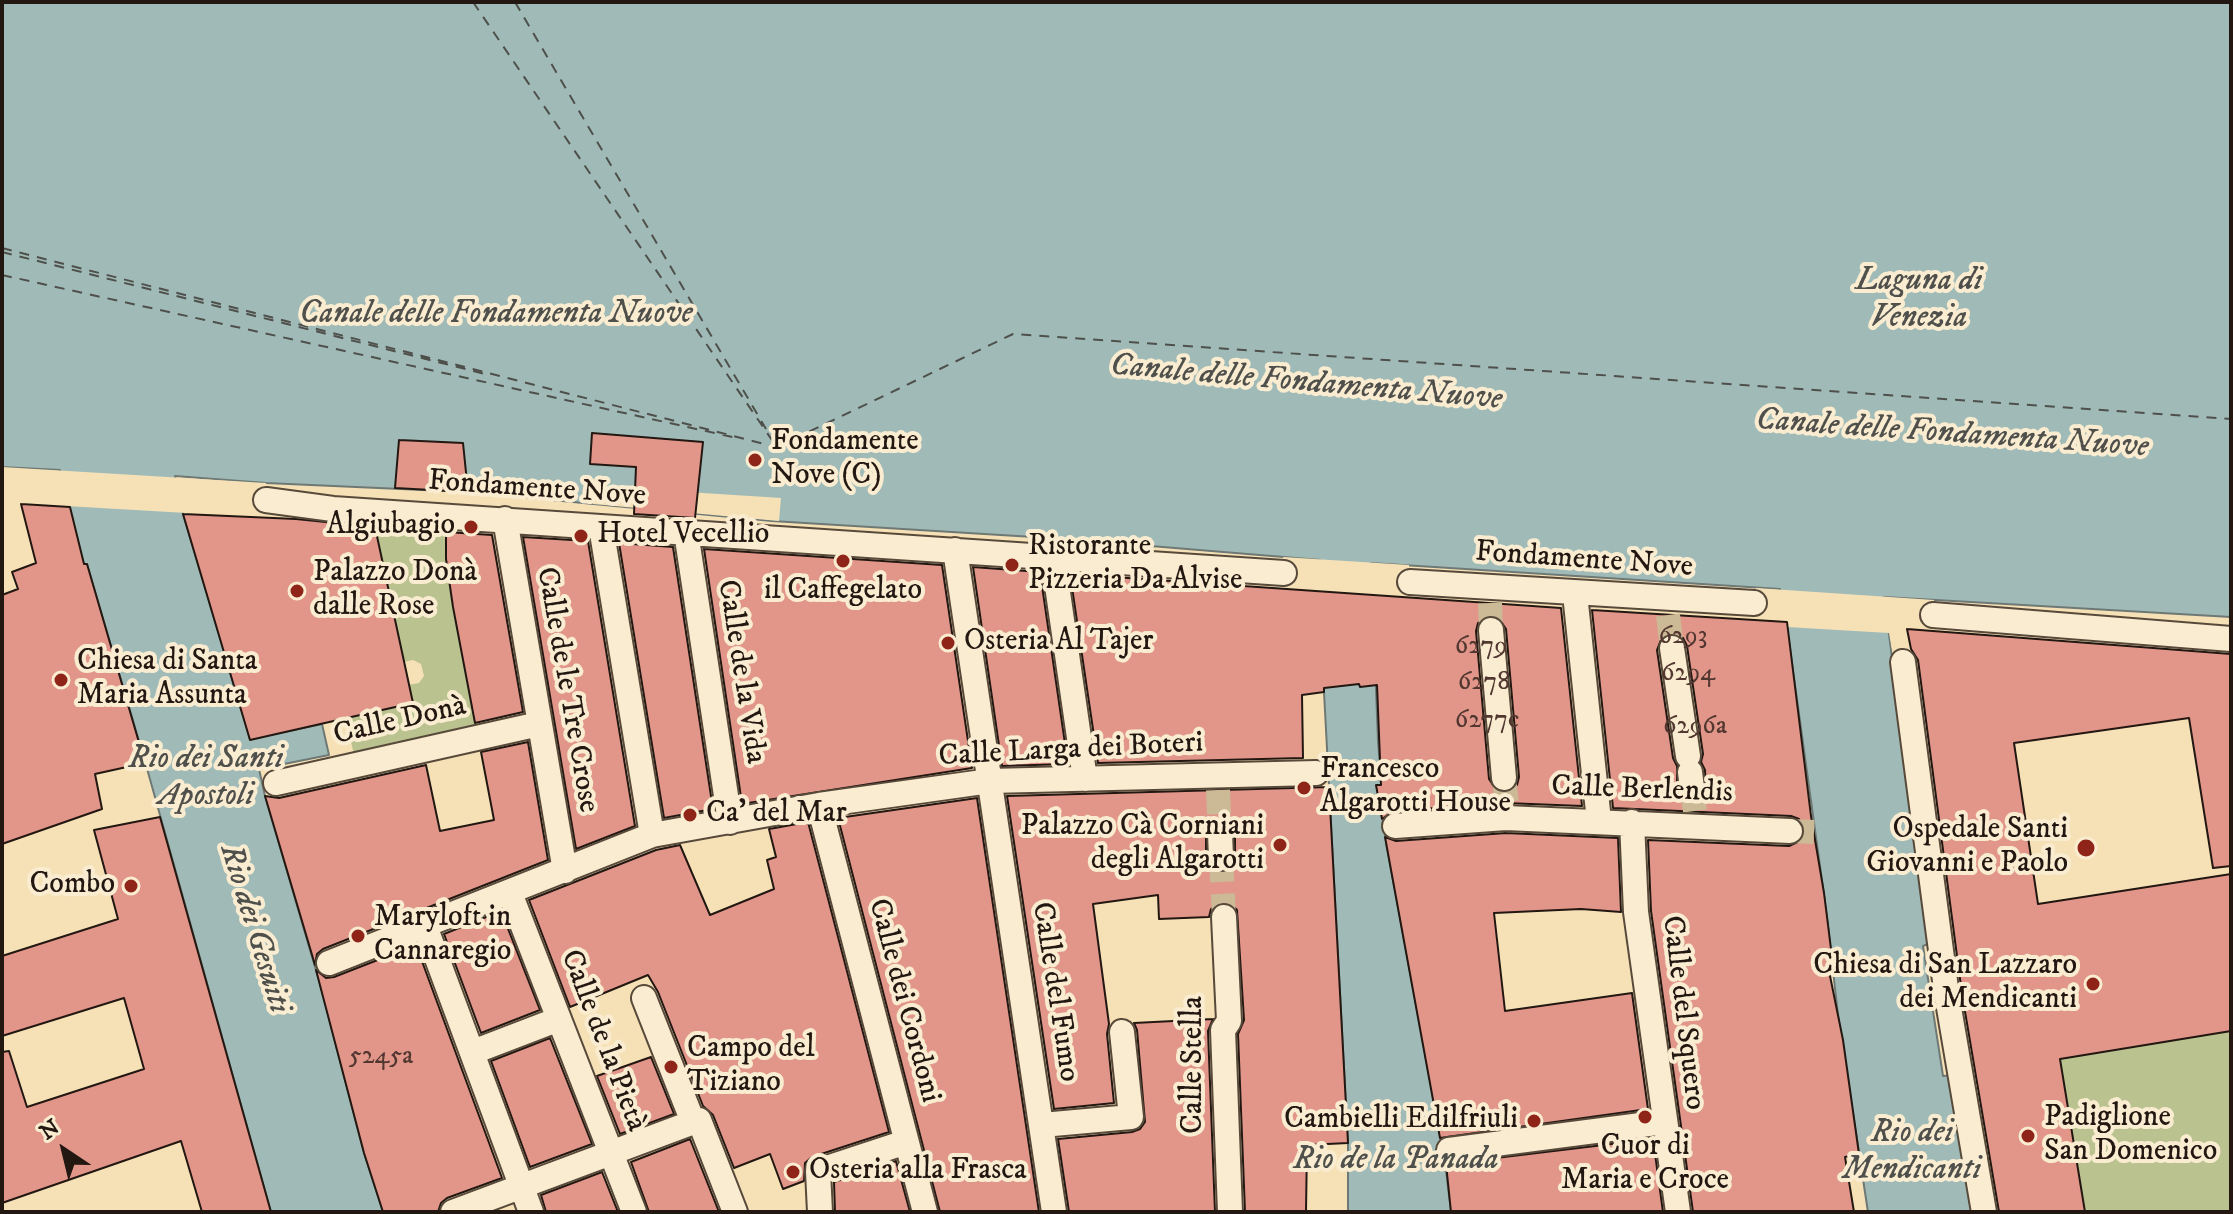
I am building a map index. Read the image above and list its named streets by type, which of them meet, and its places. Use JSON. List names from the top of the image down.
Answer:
{
  "streets": {
    "street": [
      "Fondamente Nove",
      "Calle de la Vida",
      "Calle de le Tre Crose",
      "Calle Donà",
      "Calle Larga dei Boteri",
      "Calle Berlendis",
      "Calle del Fumo",
      "Calle dei Cordoni",
      "Calle del Squero",
      "Calle de la Pietà",
      "Calle Stella"
    ]
  },
  "crossings": [
    ["Fondamente Nove", "Calle de la Vida"],
    ["Fondamente Nove", "Calle de le Tre Crose"],
    ["Fondamente Nove", "Calle del Fumo"],
    ["Calle de la Vida", "Calle Larga dei Boteri"],
    ["Calle de le Tre Crose", "Calle Donà"],
    ["Calle de le Tre Crose", "Calle Larga dei Boteri"],
    ["Calle Larga dei Boteri", "Calle del Fumo"],
    ["Calle Larga dei Boteri", "Calle dei Cordoni"],
    ["Calle Larga dei Boteri", "Calle de la Pietà"],
    ["Calle Berlendis", "Calle del Squero"]
  ],
  "water": [
    "Laguna di Venezia",
    "Canale delle Fondamenta Nuove",
    "Rio dei Santi Apostoli",
    "Rio dei Gesuiti",
    "Rio dei Mendicanti",
    "Rio de la Panada"
  ],
  "places": [
    "Fondamente Nove (C)",
    "Algiubagio",
    "Hotel Vecellio",
    "il Caffegelato",
    "Ristorante Pizzeria Da Alvise",
    "Palazzo Donà dalle Rose",
    "Osteria Al Tajer",
    "Chiesa di Santa Maria Assunta",
    "Francesco Algarotti House",
    "Ca' del Mar",
    "Palazzo Cà Corniani degli Algarotti",
    "Ospedale Santi Giovanni e Paolo",
    "Combo",
    "Maryloft in Cannaregio",
    "Chiesa di San Lazzaro dei Mendicanti",
    "Campo del Tiziano",
    "Cuor di Maria e Croce",
    "Cambielli Edilfriuli",
    "Padiglione San Domenico",
    "Osteria alla Frasca"
  ],
  "house_numbers": [
    "6293",
    "6279",
    "6294",
    "6278",
    "6277c",
    "6296a",
    "5245a"
  ],
  "north": "top left"
}
